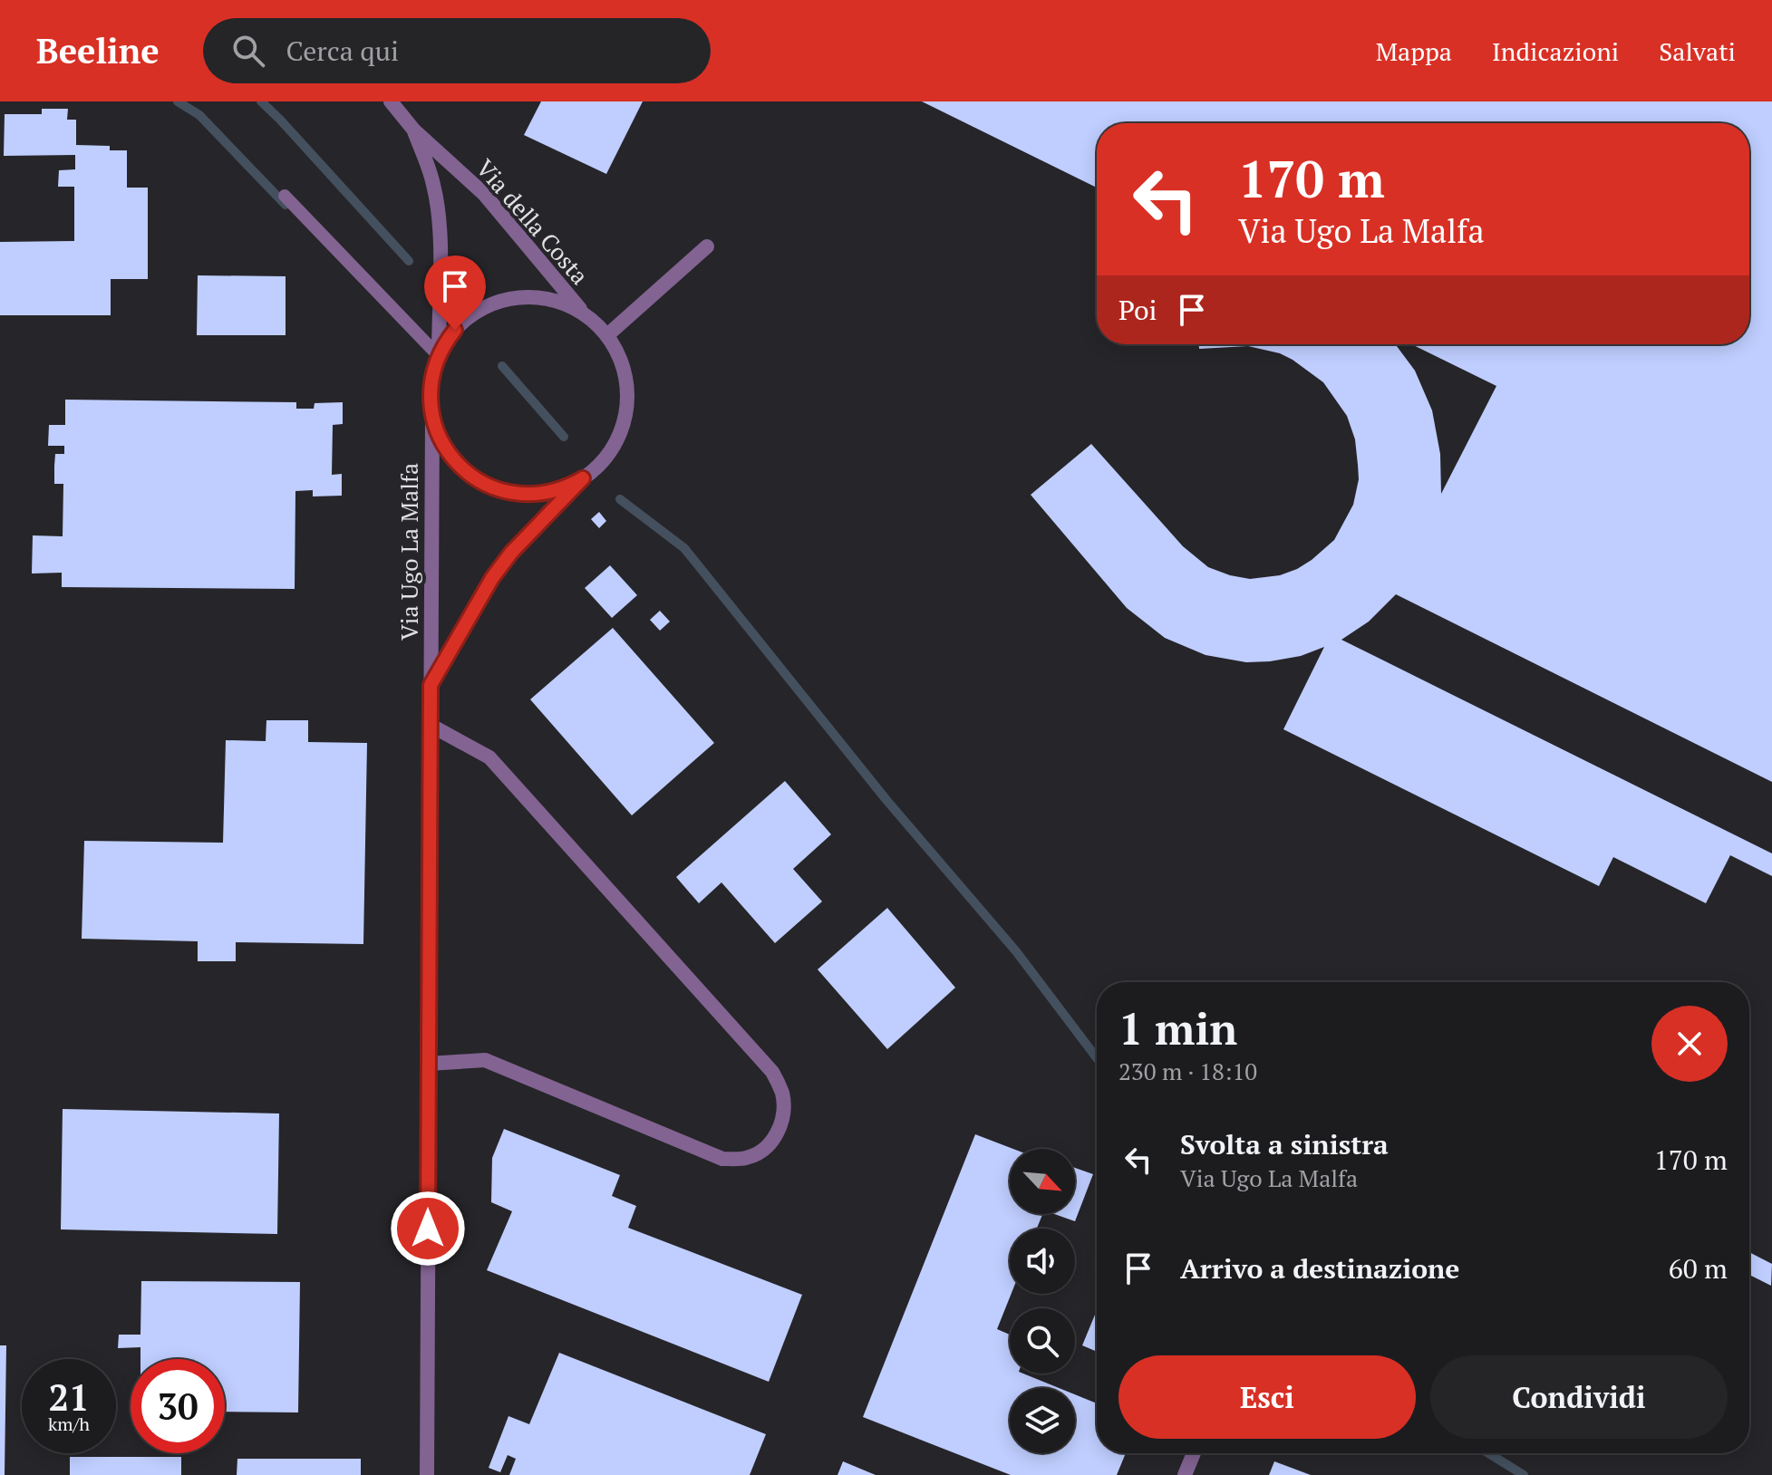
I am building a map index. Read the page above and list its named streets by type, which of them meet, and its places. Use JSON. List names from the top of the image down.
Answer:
{
  "streets": {
    "street": ["Via della Costa", "Via Ugo La Malfa"]
  },
  "crossings": [
    ["Via della Costa", "Via Ugo La Malfa"]
  ],
  "north": "bottom right",
  "page": {
    "header": "Beeline",
    "search": "Cerca qui",
    "nav": ["Mappa", "Indicazioni", "Salvati"],
    "turn": ["170 m", "Via Ugo La Malfa"],
    "then": "Poi",
    "heading": ["1 min", "230 m · 18:10"],
    "list": [
      {
        "name": "Svolta a sinistra",
        "note": "Via Ugo La Malfa",
        "value": "170 m"
      },
      {
        "name": "Arrivo a destinazione",
        "value": "60 m"
      }
    ],
    "buttons": ["Esci", "Condividi"],
    "speed": "21 km/h",
    "limit": "30"
  }
}
